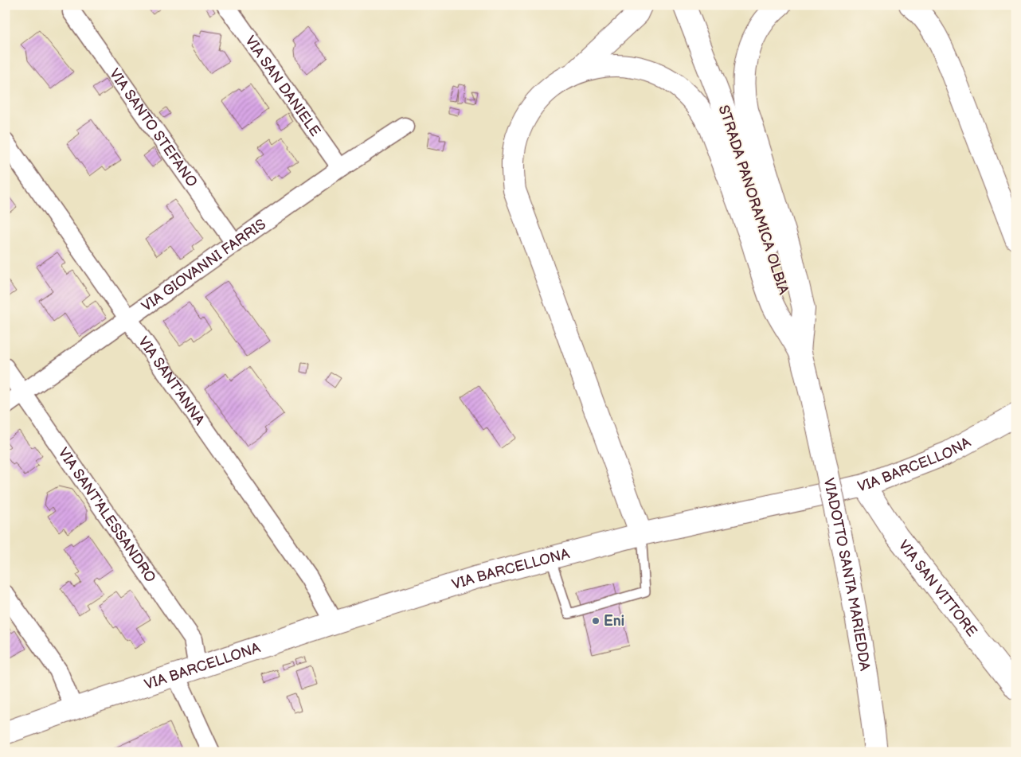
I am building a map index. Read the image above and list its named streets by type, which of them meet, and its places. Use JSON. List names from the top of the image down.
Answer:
{
  "streets": {
    "main road": [
      "STRADA PANORAMICA OLBIA",
      "VIA BARCELLONA",
      "VIADOTTO SANTA MARIEDDA",
      "VIA SAN VITTORE"
    ],
    "street": [
      "VIA SAN DANIELE",
      "VIA SANTO STEFANO",
      "VIA GIOVANNI FARRIS",
      "VIA SANT'ANNA",
      "VIA SANT'ALESSANDRO"
    ]
  },
  "crossings": [
    ["VIA SAN DANIELE", "VIA GIOVANNI FARRIS"],
    ["VIA SANTO STEFANO", "VIA GIOVANNI FARRIS"],
    ["STRADA PANORAMICA OLBIA", "VIADOTTO SANTA MARIEDDA"],
    ["VIA GIOVANNI FARRIS", "VIA SANT'ANNA"],
    ["VIA GIOVANNI FARRIS", "VIA SANT'ALESSANDRO"],
    ["VIA SANT'ANNA", "VIA BARCELLONA"],
    ["VIA BARCELLONA", "VIA SANT'ALESSANDRO"],
    ["VIA BARCELLONA", "VIA SAN VITTORE"]
  ],
  "places": ["Eni"]
}
